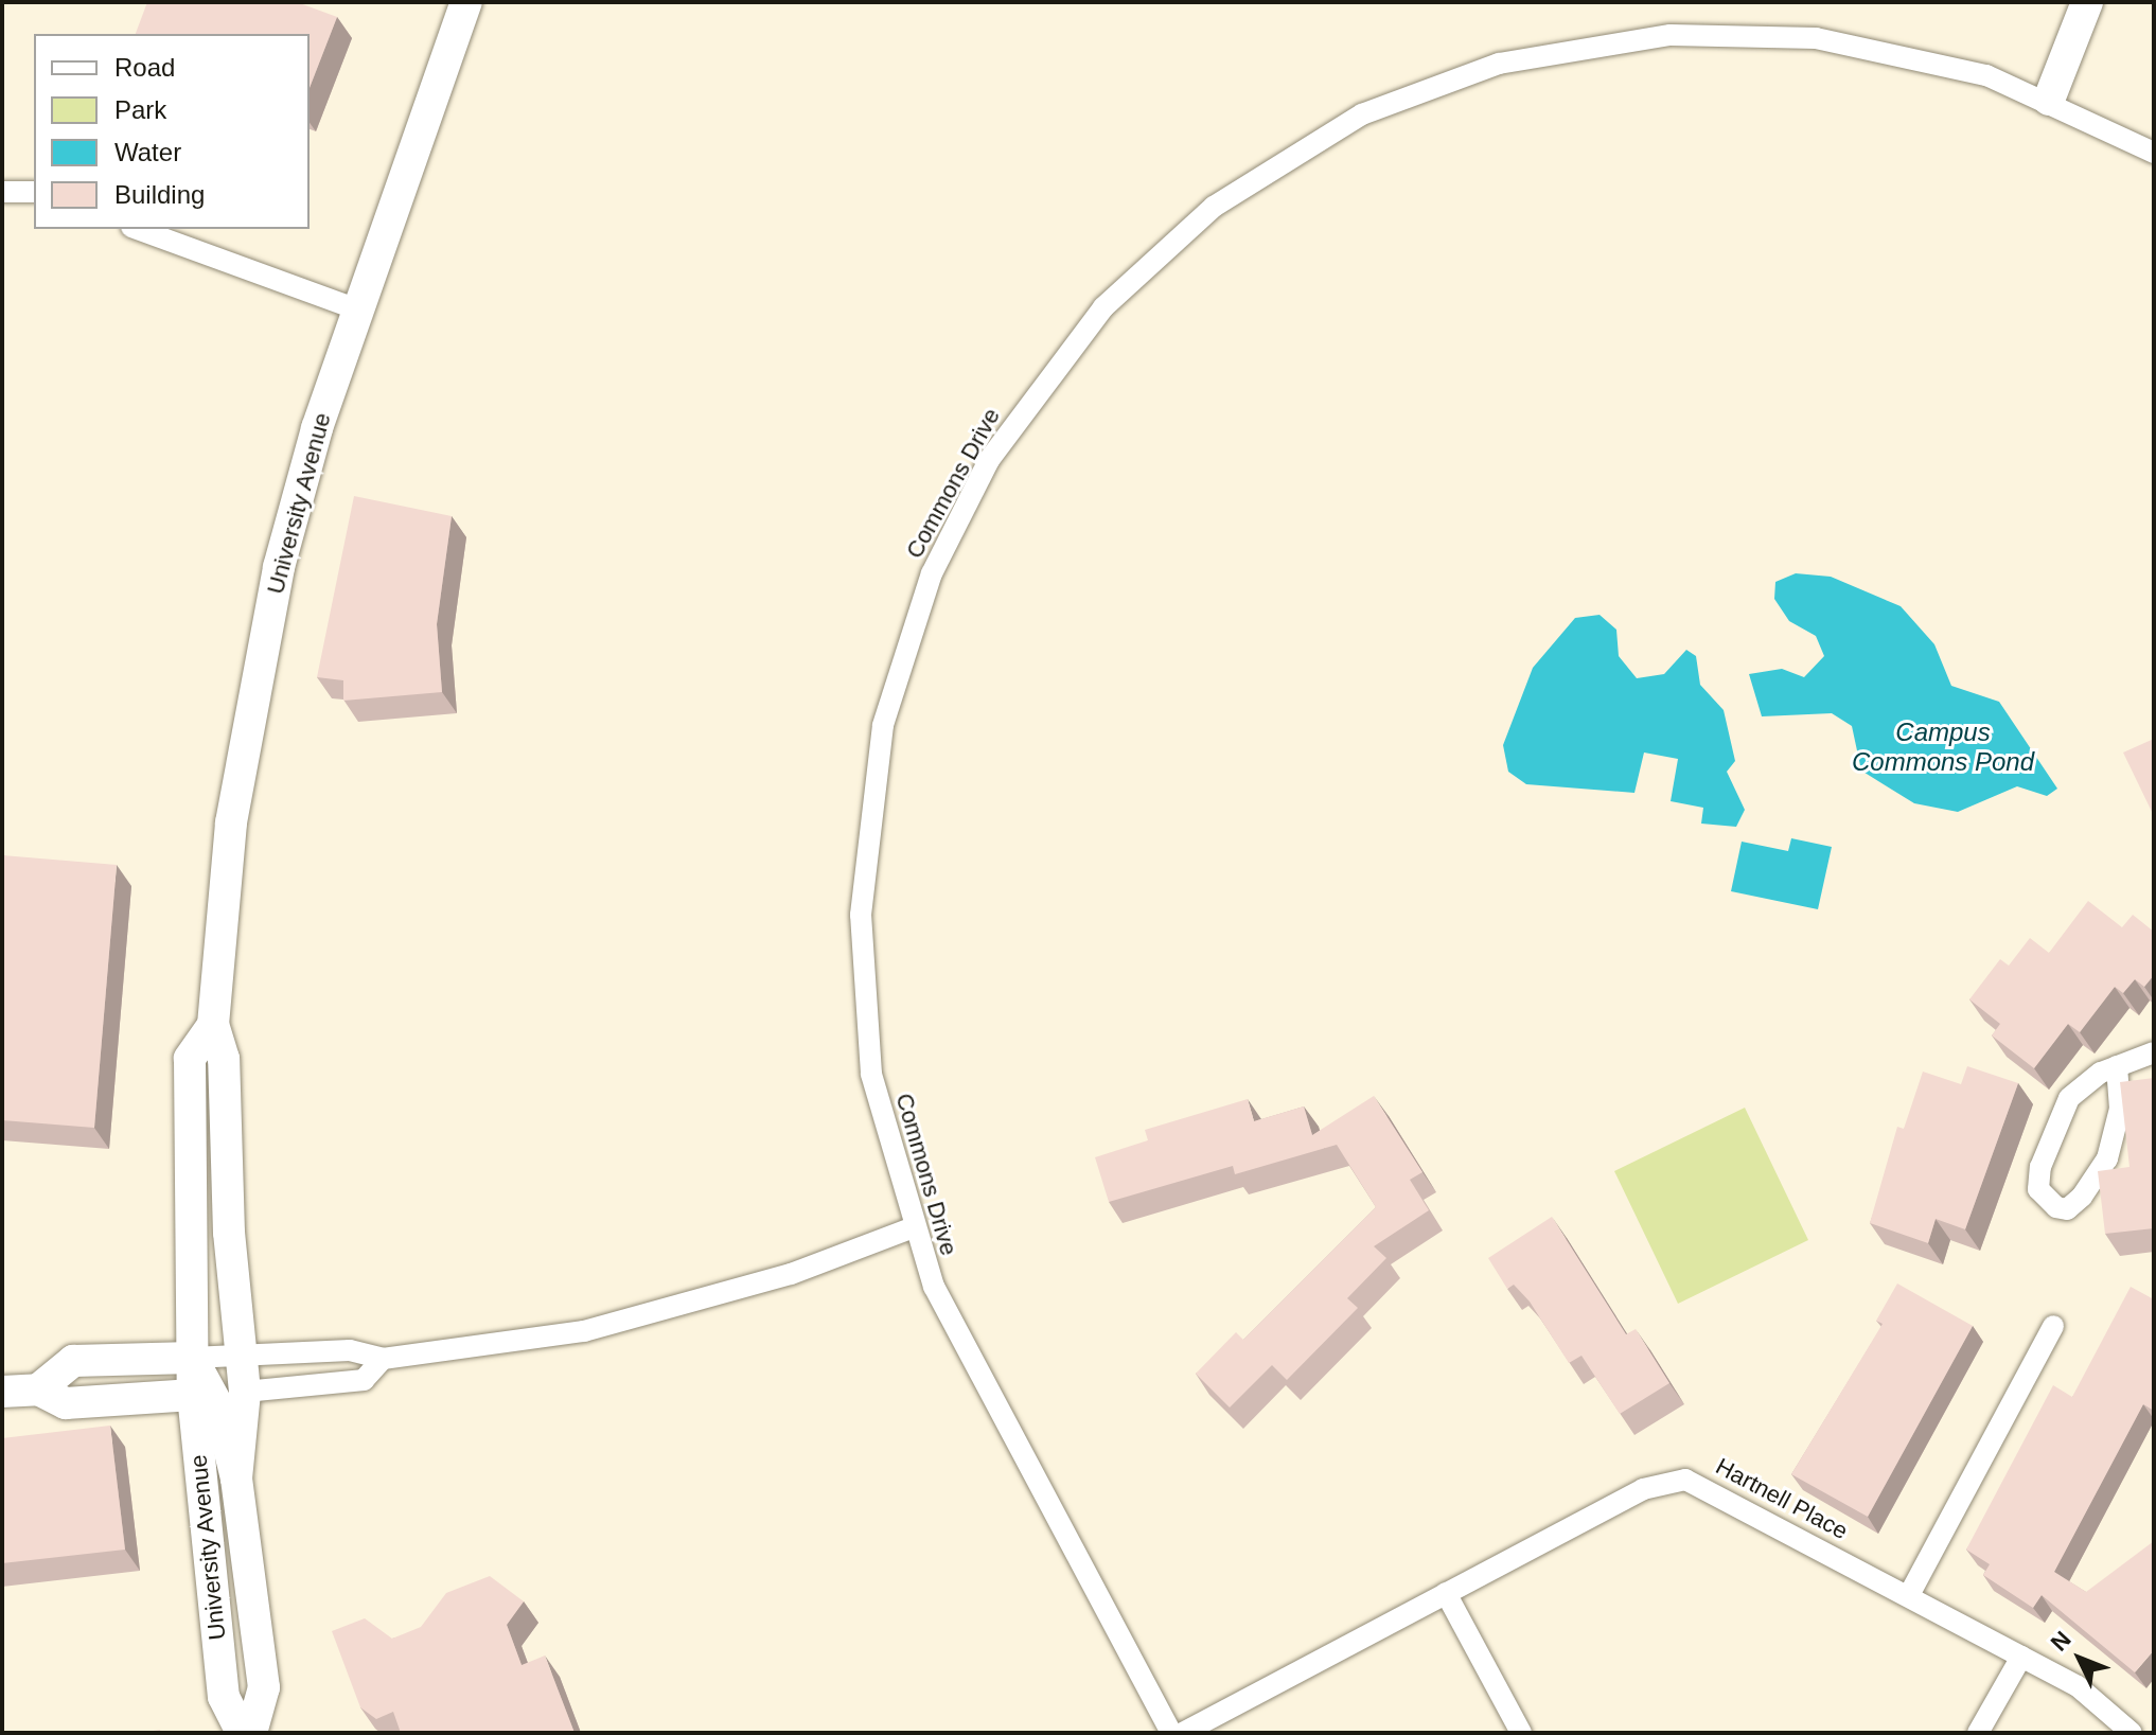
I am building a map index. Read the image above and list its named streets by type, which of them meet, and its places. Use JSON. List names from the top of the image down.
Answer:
{
  "streets": {
    "street": ["Commons Drive", "University Avenue", "Hartnell Place"]
  },
  "water": ["Campus Commons Pond"],
  "legend": [
    "Road",
    "Park",
    "Water",
    "Building"
  ],
  "north": "top left"
}
